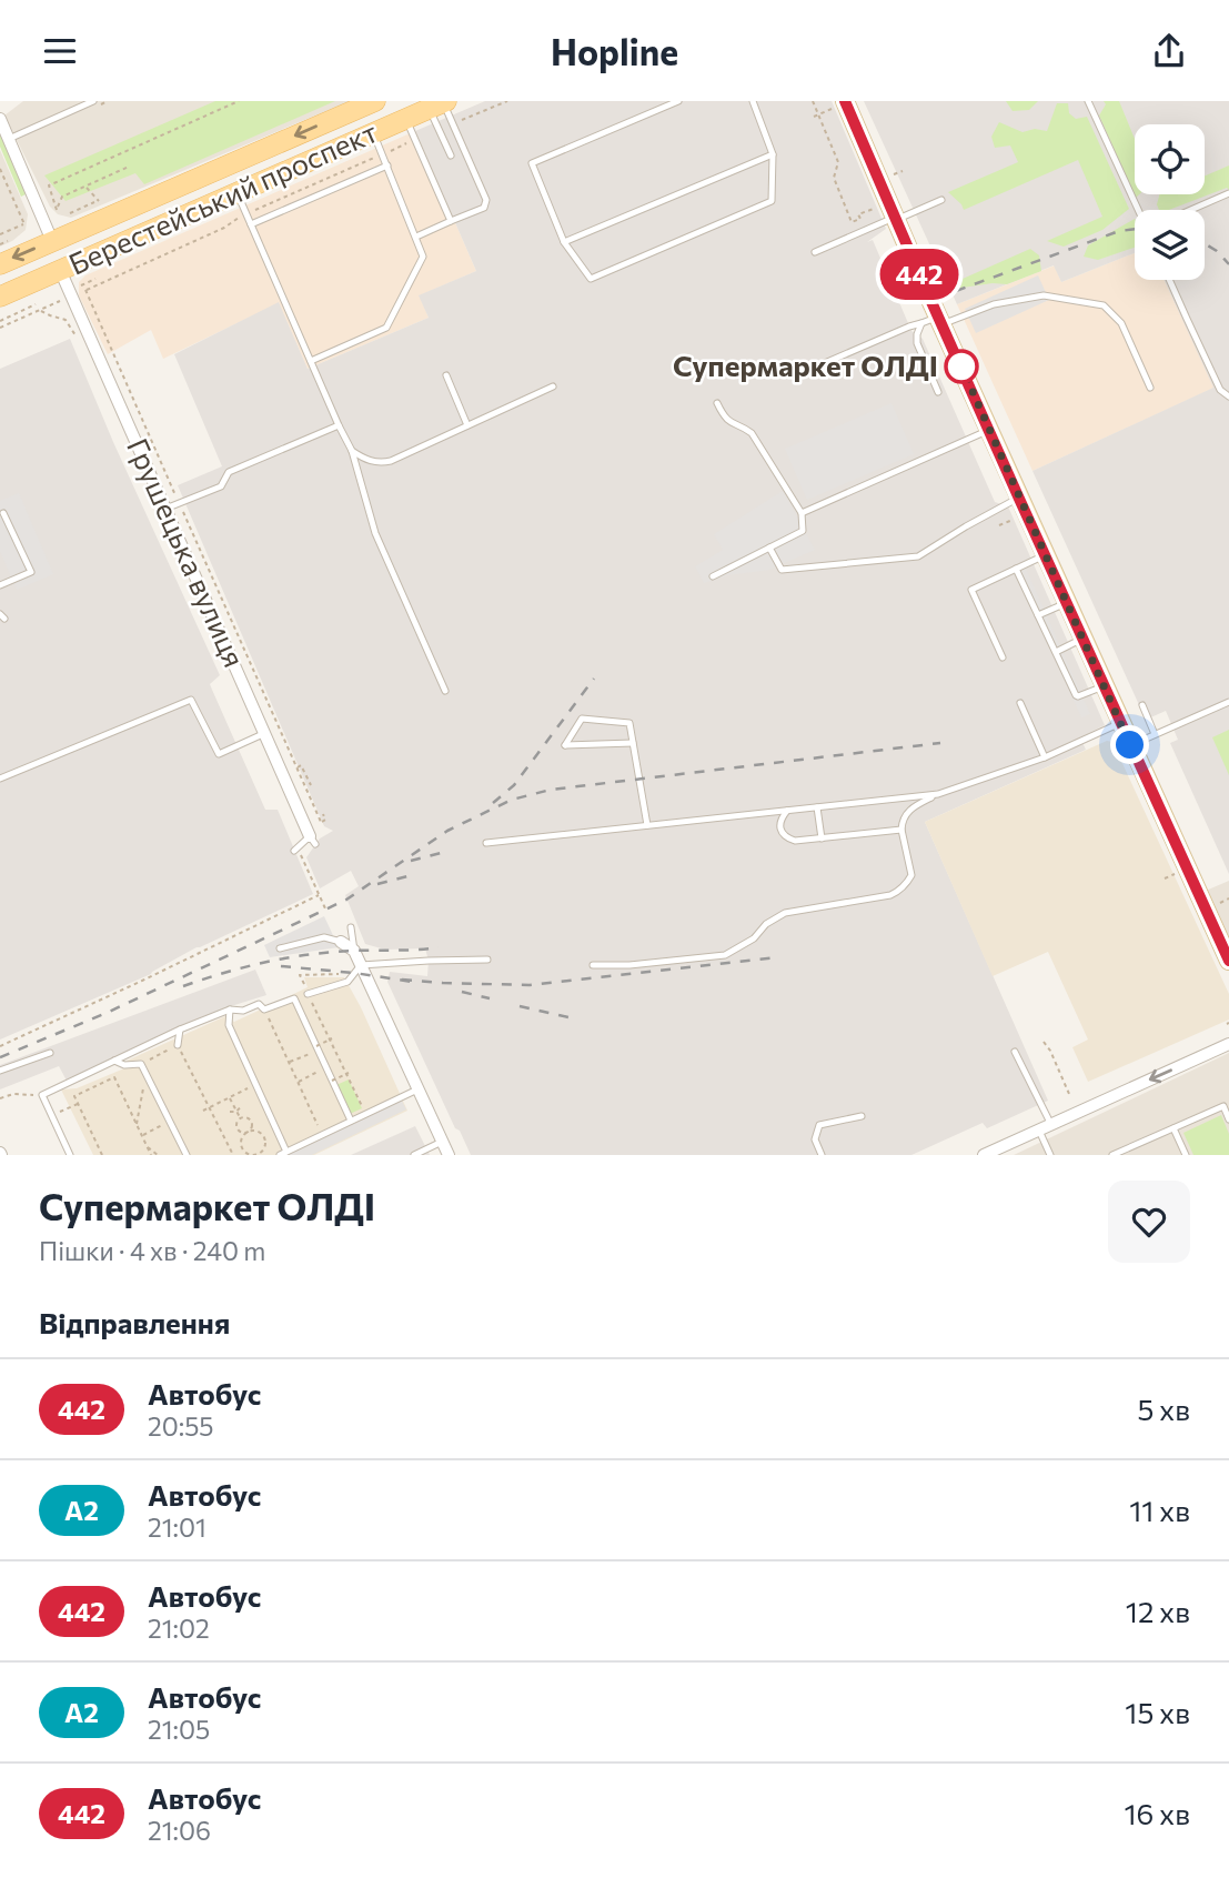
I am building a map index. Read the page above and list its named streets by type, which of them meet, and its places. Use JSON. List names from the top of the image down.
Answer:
{
  "streets": {
    "main road": ["Берестейський проспект"],
    "street": ["Грушецька вулиця"]
  },
  "crossings": [
    ["Берестейський проспект", "Грушецька вулиця"]
  ],
  "places": ["Супермаркет ОЛДІ"],
  "lines": ["bus line 442"],
  "page": {
    "header": "Hopline",
    "on_map": "442",
    "heading": [
      ["Супермаркет ОЛДІ", "Пішки · 4 хв · 240 m"],
      "Відправлення"
    ],
    "list": [
      {
        "mark": "442",
        "name": "Автобус",
        "note": "20:55",
        "value": "5 хв"
      },
      {
        "mark": "А2",
        "name": "Автобус",
        "note": "21:01",
        "value": "11 хв"
      },
      {
        "mark": "442",
        "name": "Автобус",
        "note": "21:02",
        "value": "12 хв"
      },
      {
        "mark": "А2",
        "name": "Автобус",
        "note": "21:05",
        "value": "15 хв"
      },
      {
        "mark": "442",
        "name": "Автобус",
        "note": "21:06",
        "value": "16 хв"
      }
    ]
  }
}
